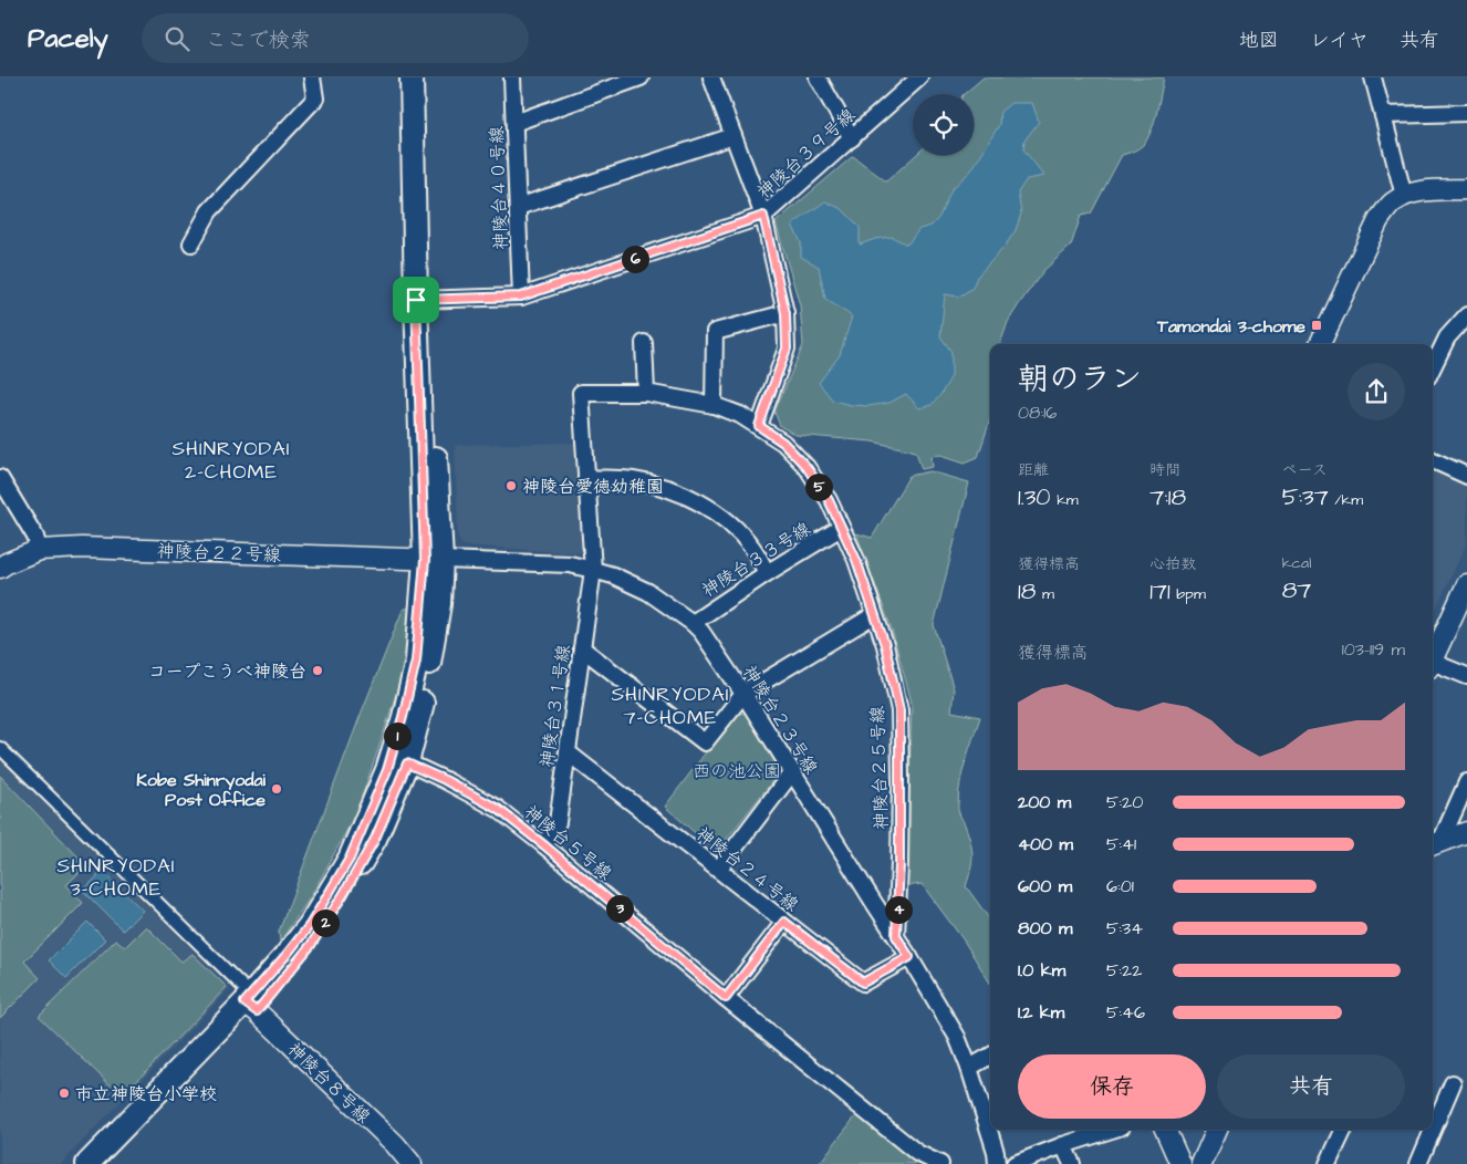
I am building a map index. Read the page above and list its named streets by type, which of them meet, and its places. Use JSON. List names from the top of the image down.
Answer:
{
  "streets": {
    "street": [
      "神陵台３９号線",
      "神陵台４０号線",
      "神陵台２２号線",
      "神陵台３３号線",
      "神陵台３１号線",
      "神陵台２３号線",
      "神陵台２５号線",
      "神陵台５号線",
      "神陵台２４号線",
      "神陵台８号線"
    ]
  },
  "crossings": [
    ["神陵台３９号線", "神陵台４０号線"],
    ["神陵台２２号線", "神陵台２３号線"],
    ["神陵台３３号線", "神陵台２３号線"],
    ["神陵台３３号線", "神陵台２５号線"],
    ["神陵台３１号線", "神陵台２３号線"],
    ["神陵台３１号線", "神陵台２５号線"],
    ["神陵台３１号線", "神陵台５号線"],
    ["神陵台３１号線", "神陵台２４号線"],
    ["神陵台２３号線", "神陵台２５号線"],
    ["神陵台２３号線", "神陵台２４号線"]
  ],
  "districts": ["SHINRYODAI 2-CHOME", "SHINRYODAI 7-CHOME", "SHINRYODAI 3-CHOME"],
  "parks": ["西の池公園"],
  "places": {
    "transit": ["Tamondai 3-chome"],
    "other": [
      "神陵台愛徳幼稚園",
      "コープこうべ神陵台",
      "Kobe Shinryodai Post Office",
      "市立神陵台小学校"
    ]
  },
  "page": {
    "header": "Pacely",
    "search": "ここで検索",
    "nav": ["地図", "レイヤ", "共有"],
    "pins": [
      "6",
      "5",
      "1",
      "3",
      "4",
      "2"
    ],
    "heading": ["朝のラン", "08:16"],
    "stats": [
      ["距離", "1.30 km"],
      ["時間", "7:18"],
      ["ペース", "5:37 /km"],
      ["獲得標高", "18 m"],
      ["心拍数", "171 bpm"],
      ["kcal", "87"]
    ],
    "chart": ["獲得標高", "103–119 m"],
    "list": [
      {
        "name": "200 m",
        "note": "5:20"
      },
      {
        "name": "400 m",
        "note": "5:41"
      },
      {
        "name": "600 m",
        "note": "6:01"
      },
      {
        "name": "800 m",
        "note": "5:34"
      },
      {
        "name": "1.0 km",
        "note": "5:22"
      },
      {
        "name": "1.2 km",
        "note": "5:46"
      }
    ],
    "buttons": ["保存", "共有"]
  }
}
